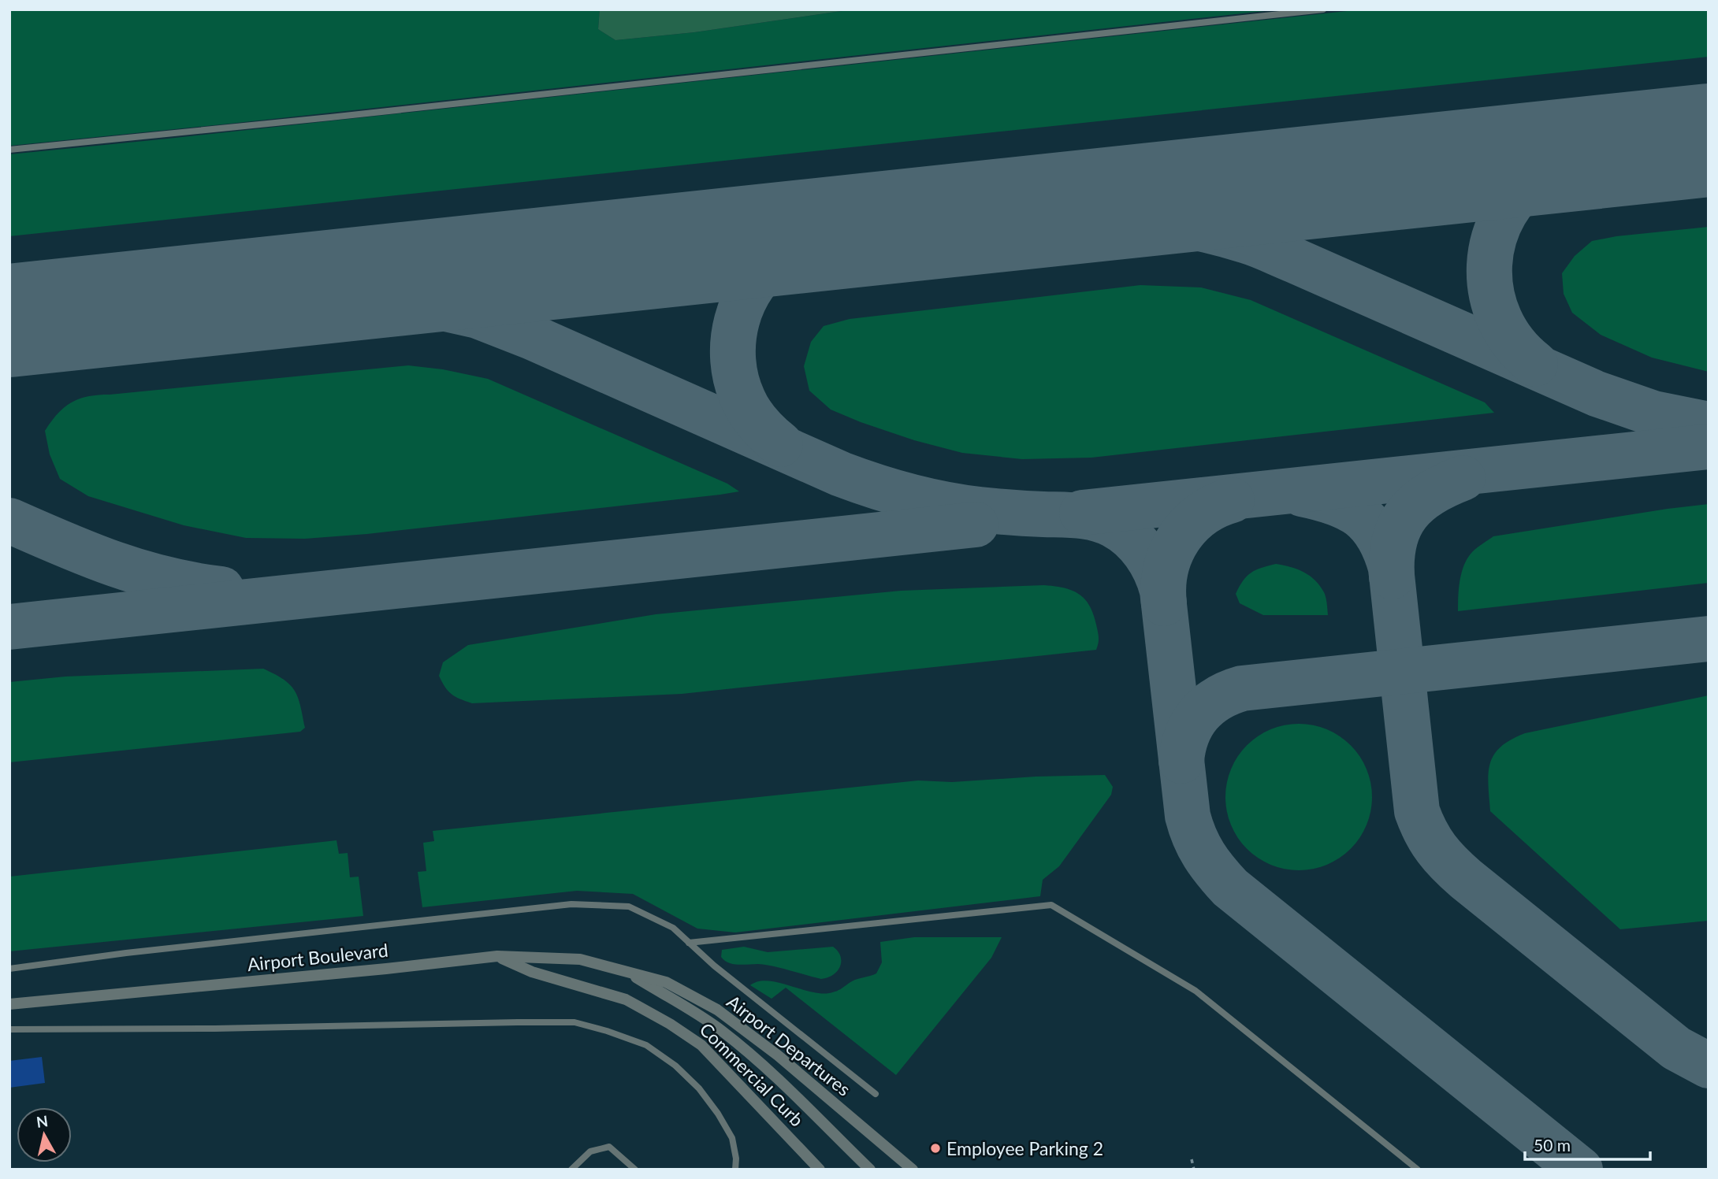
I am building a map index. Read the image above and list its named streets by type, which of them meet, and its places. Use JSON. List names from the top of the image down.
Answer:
{
  "streets": {
    "street": ["Airport Boulevard", "Airport Departures", "Commercial Curb"]
  },
  "crossings": [
    ["Airport Boulevard", "Airport Departures"],
    ["Airport Boulevard", "Commercial Curb"]
  ],
  "places": ["Employee Parking 2"],
  "scale_bar": "50 m",
  "north": "top"
}
